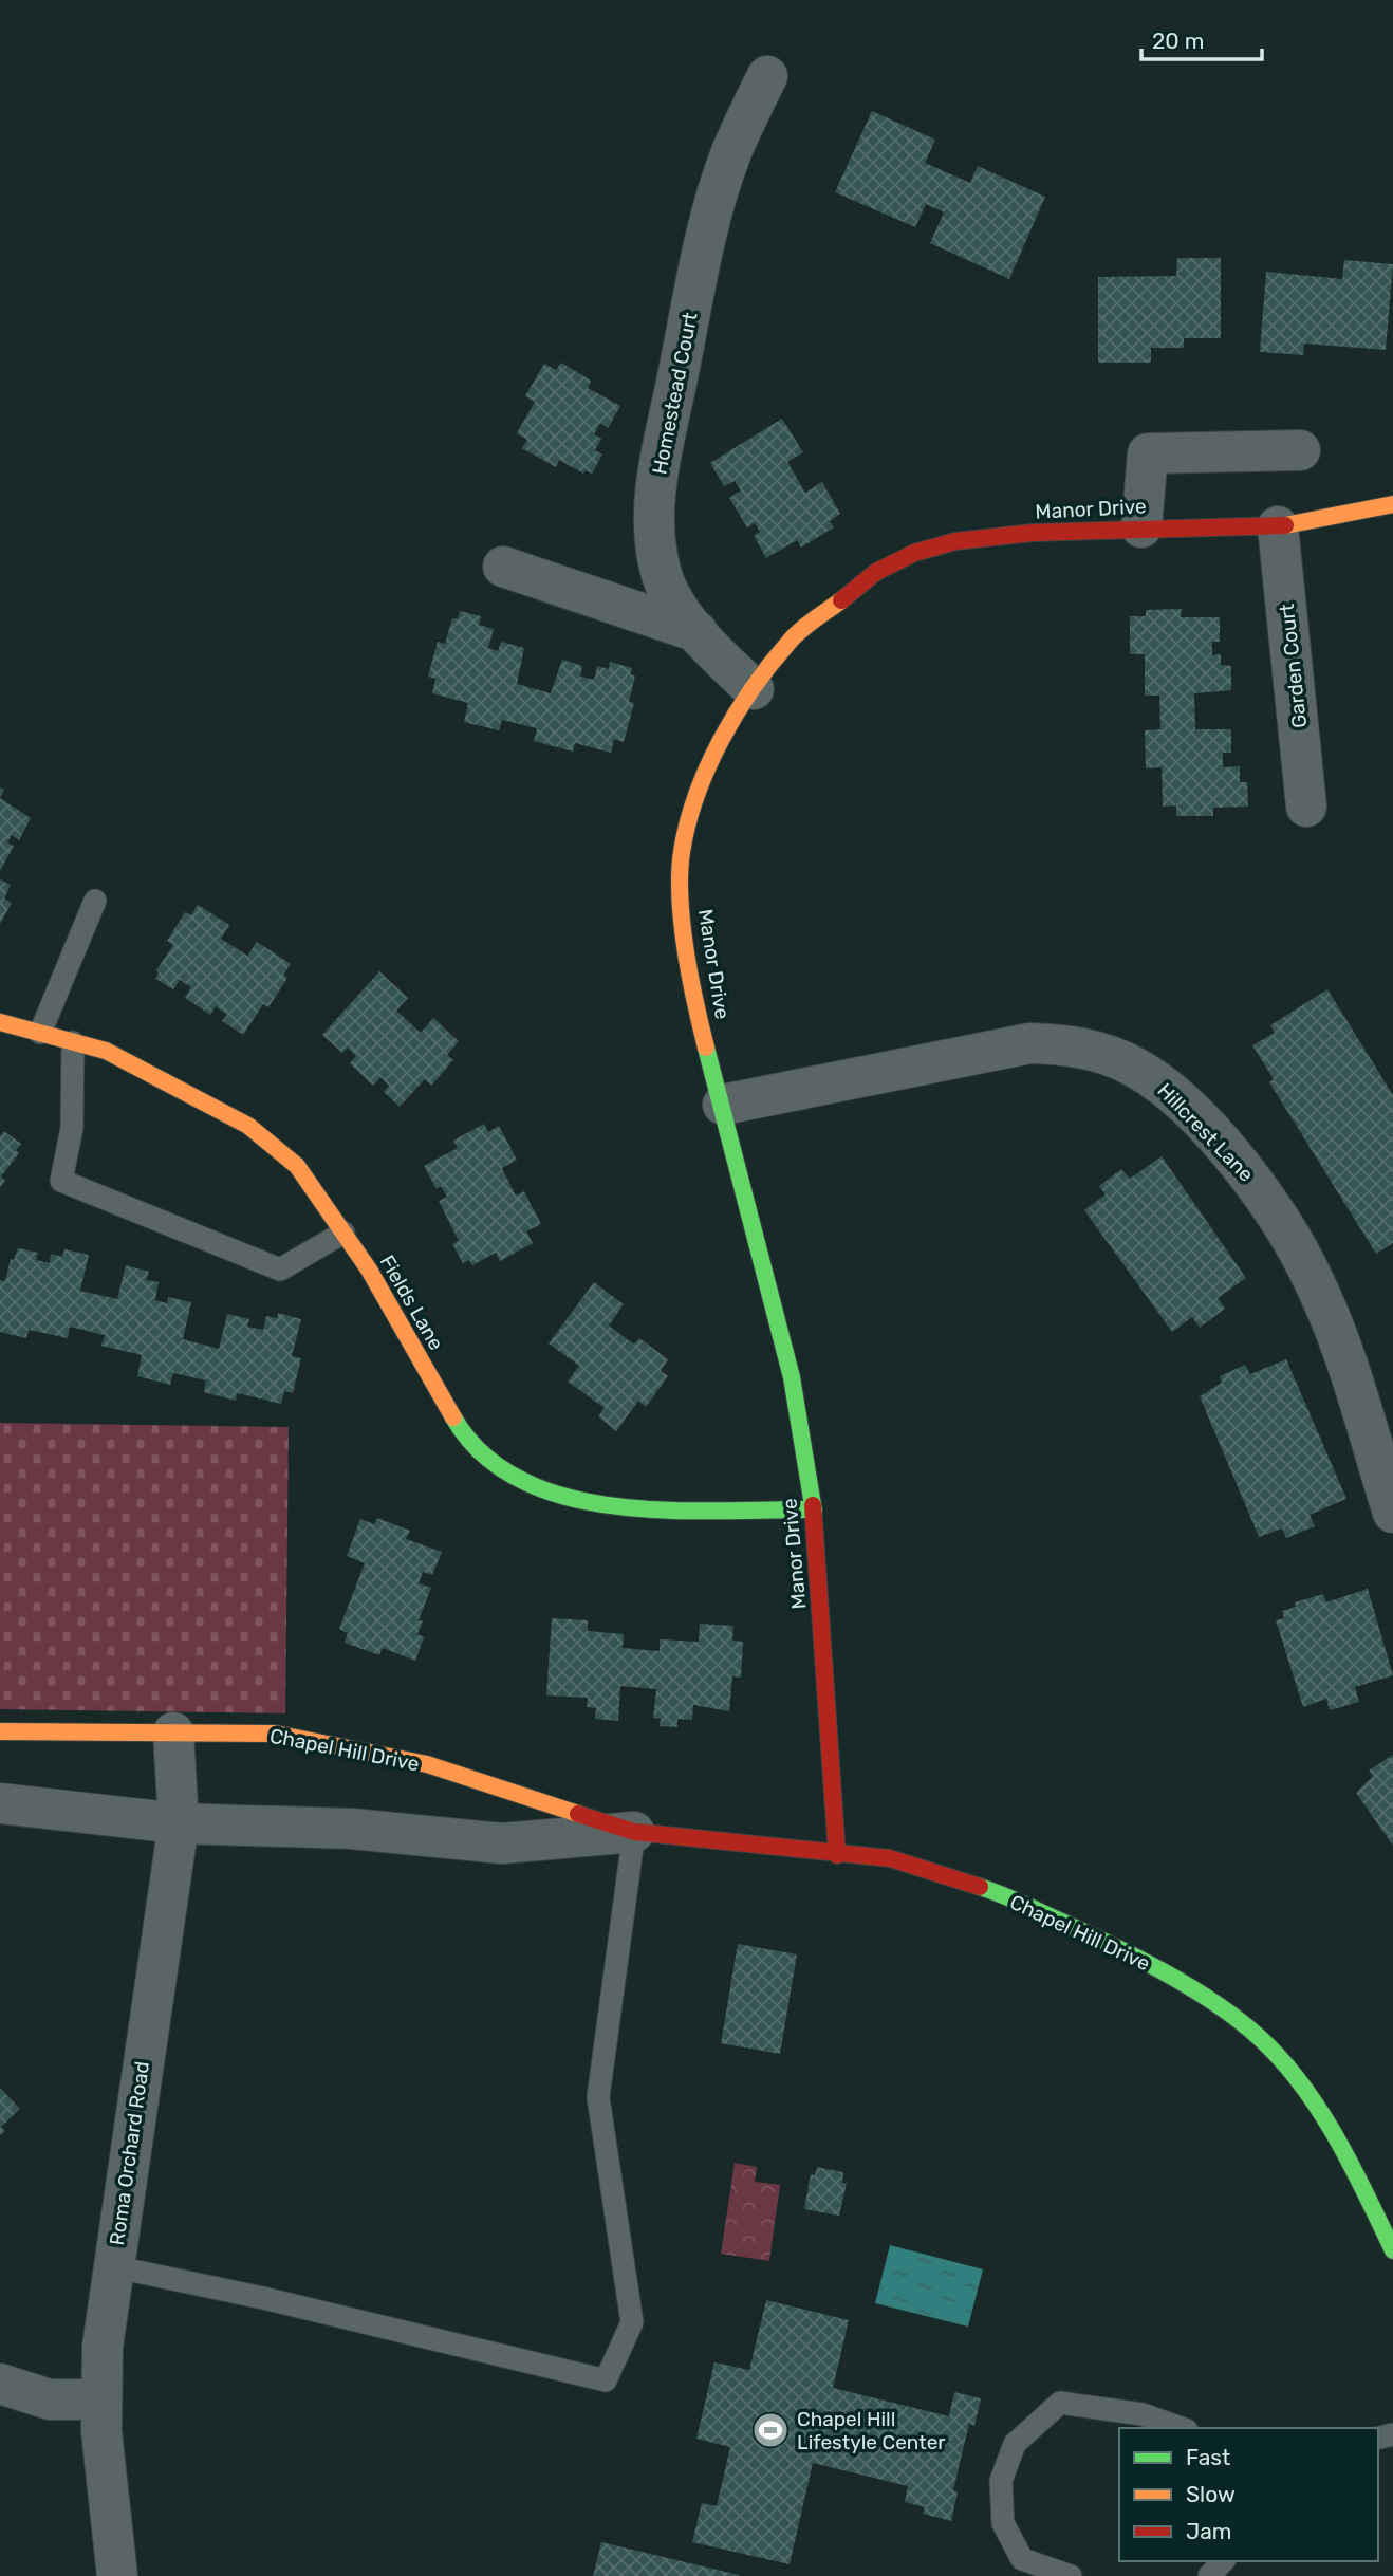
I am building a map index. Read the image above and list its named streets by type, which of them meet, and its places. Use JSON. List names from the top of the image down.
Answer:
{
  "streets": {
    "street": [
      "Homestead Court",
      "Manor Drive",
      "Garden Court",
      "Hillcrest Lane",
      "Fields Lane",
      "Chapel Hill Drive",
      "Roma Orchard Road"
    ]
  },
  "crossings": [
    ["Homestead Court", "Manor Drive"],
    ["Manor Drive", "Garden Court"],
    ["Manor Drive", "Hillcrest Lane"],
    ["Manor Drive", "Fields Lane"],
    ["Manor Drive", "Chapel Hill Drive"],
    ["Chapel Hill Drive", "Roma Orchard Road"]
  ],
  "places": {
    "sports": ["Chapel Hill Lifestyle Center"]
  },
  "legend": ["Fast", "Slow", "Jam"],
  "scale_bar": "20 m"
}
